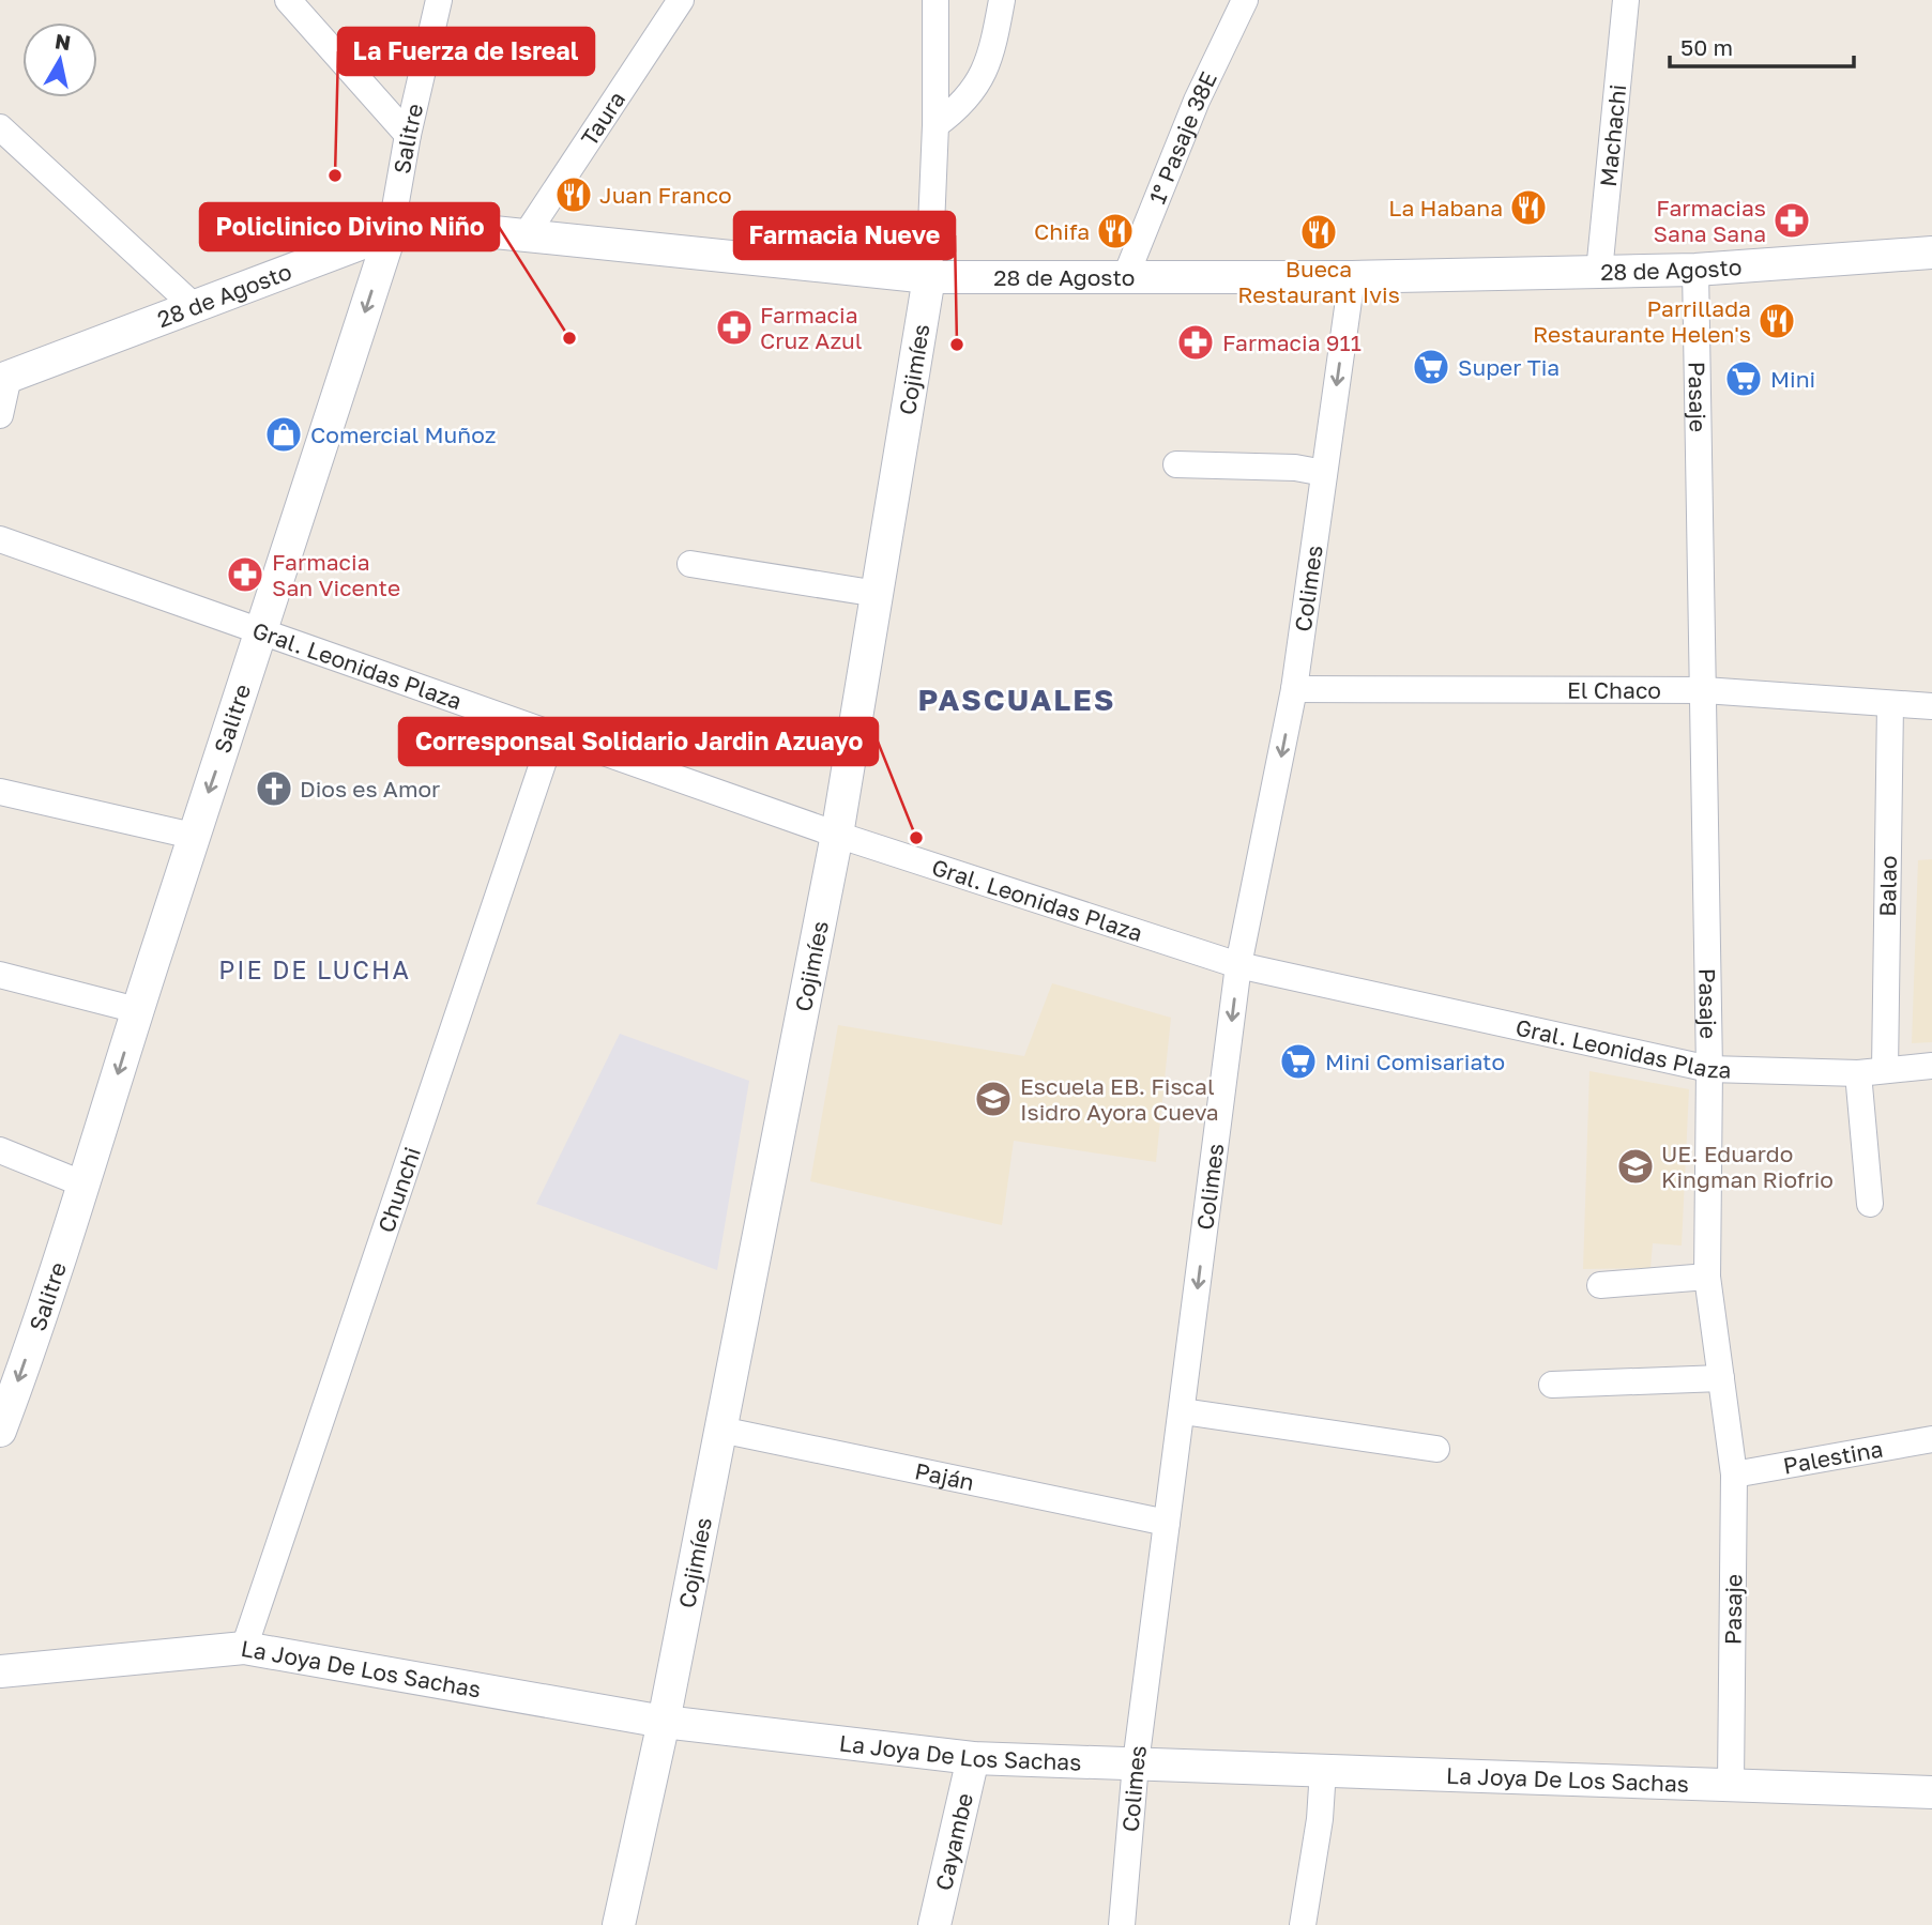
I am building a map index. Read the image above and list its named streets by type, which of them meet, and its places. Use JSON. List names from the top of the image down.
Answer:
{
  "streets": {
    "street": [
      "Taura",
      "Machachi",
      "1° Pasaje 38E",
      "Salitre",
      "28 de Agosto",
      "Cojimíes",
      "Pasaje",
      "Colimes",
      "Gral. Leonidas Plaza",
      "El Chaco",
      "Balao",
      "Chunchi",
      "Palestina",
      "Paján",
      "La Joya De Los Sachas",
      "Cayambe"
    ]
  },
  "crossings": [
    ["Taura", "28 de Agosto"],
    ["Machachi", "28 de Agosto"],
    ["1° Pasaje 38E", "28 de Agosto"],
    ["Salitre", "28 de Agosto"],
    ["Salitre", "Gral. Leonidas Plaza"],
    ["28 de Agosto", "Cojimíes"],
    ["28 de Agosto", "Pasaje"],
    ["28 de Agosto", "Colimes"],
    ["Cojimíes", "Gral. Leonidas Plaza"],
    ["Cojimíes", "Paján"],
    ["Cojimíes", "La Joya De Los Sachas"],
    ["Pasaje", "Gral. Leonidas Plaza"],
    ["Pasaje", "El Chaco"],
    ["Pasaje", "Palestina"],
    ["Pasaje", "La Joya De Los Sachas"],
    ["Colimes", "Gral. Leonidas Plaza"],
    ["Colimes", "El Chaco"],
    ["Colimes", "Paján"],
    ["Colimes", "La Joya De Los Sachas"],
    ["Gral. Leonidas Plaza", "Balao"],
    ["Gral. Leonidas Plaza", "Chunchi"],
    ["El Chaco", "Balao"],
    ["Chunchi", "La Joya De Los Sachas"],
    ["La Joya De Los Sachas", "Cayambe"]
  ],
  "one_way": ["Salitre", "Colimes"],
  "districts": ["PASCUALES", "PIE DE LUCHA"],
  "places": {
    "other": [
      "La Fuerza de Isreal",
      "Policlinico Divino Niño",
      "Farmacia Nueve",
      "Corresponsal Solidario Jardin Azuayo"
    ],
    "restaurant": [
      "Juan Franco",
      "La Habana",
      "Chifa",
      "Bueca Restaurant Ivis",
      "Parrillada Restaurante Helen's"
    ],
    "pharmacy": [
      "Farmacias Sana Sana",
      "Farmacia Cruz Azul",
      "Farmacia 911",
      "Farmacia San Vicente"
    ],
    "supermarket": ["Super Tia", "Mini", "Mini Comisariato"],
    "shop": ["Comercial Muñoz"],
    "church": ["Dios es Amor"],
    "school or university": ["Escuela EB. Fiscal Isidro Ayora Cueva", "UE. Eduardo Kingman Riofrio"]
  },
  "scale_bar": "50 m",
  "north": "top"
}
